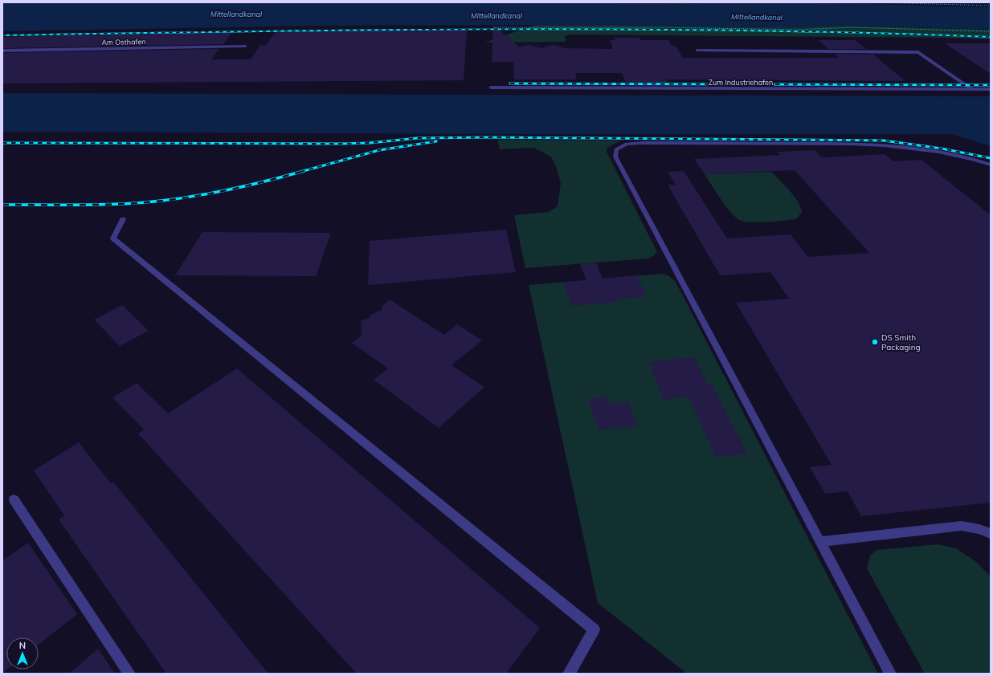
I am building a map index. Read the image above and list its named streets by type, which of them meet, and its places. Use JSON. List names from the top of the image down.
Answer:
{
  "streets": {
    "street": ["Am Osthafen", "Zum Industriehafen"]
  },
  "water": ["Mittellandkanal"],
  "places": ["DS Smith Packaging"],
  "north": "top"
}
